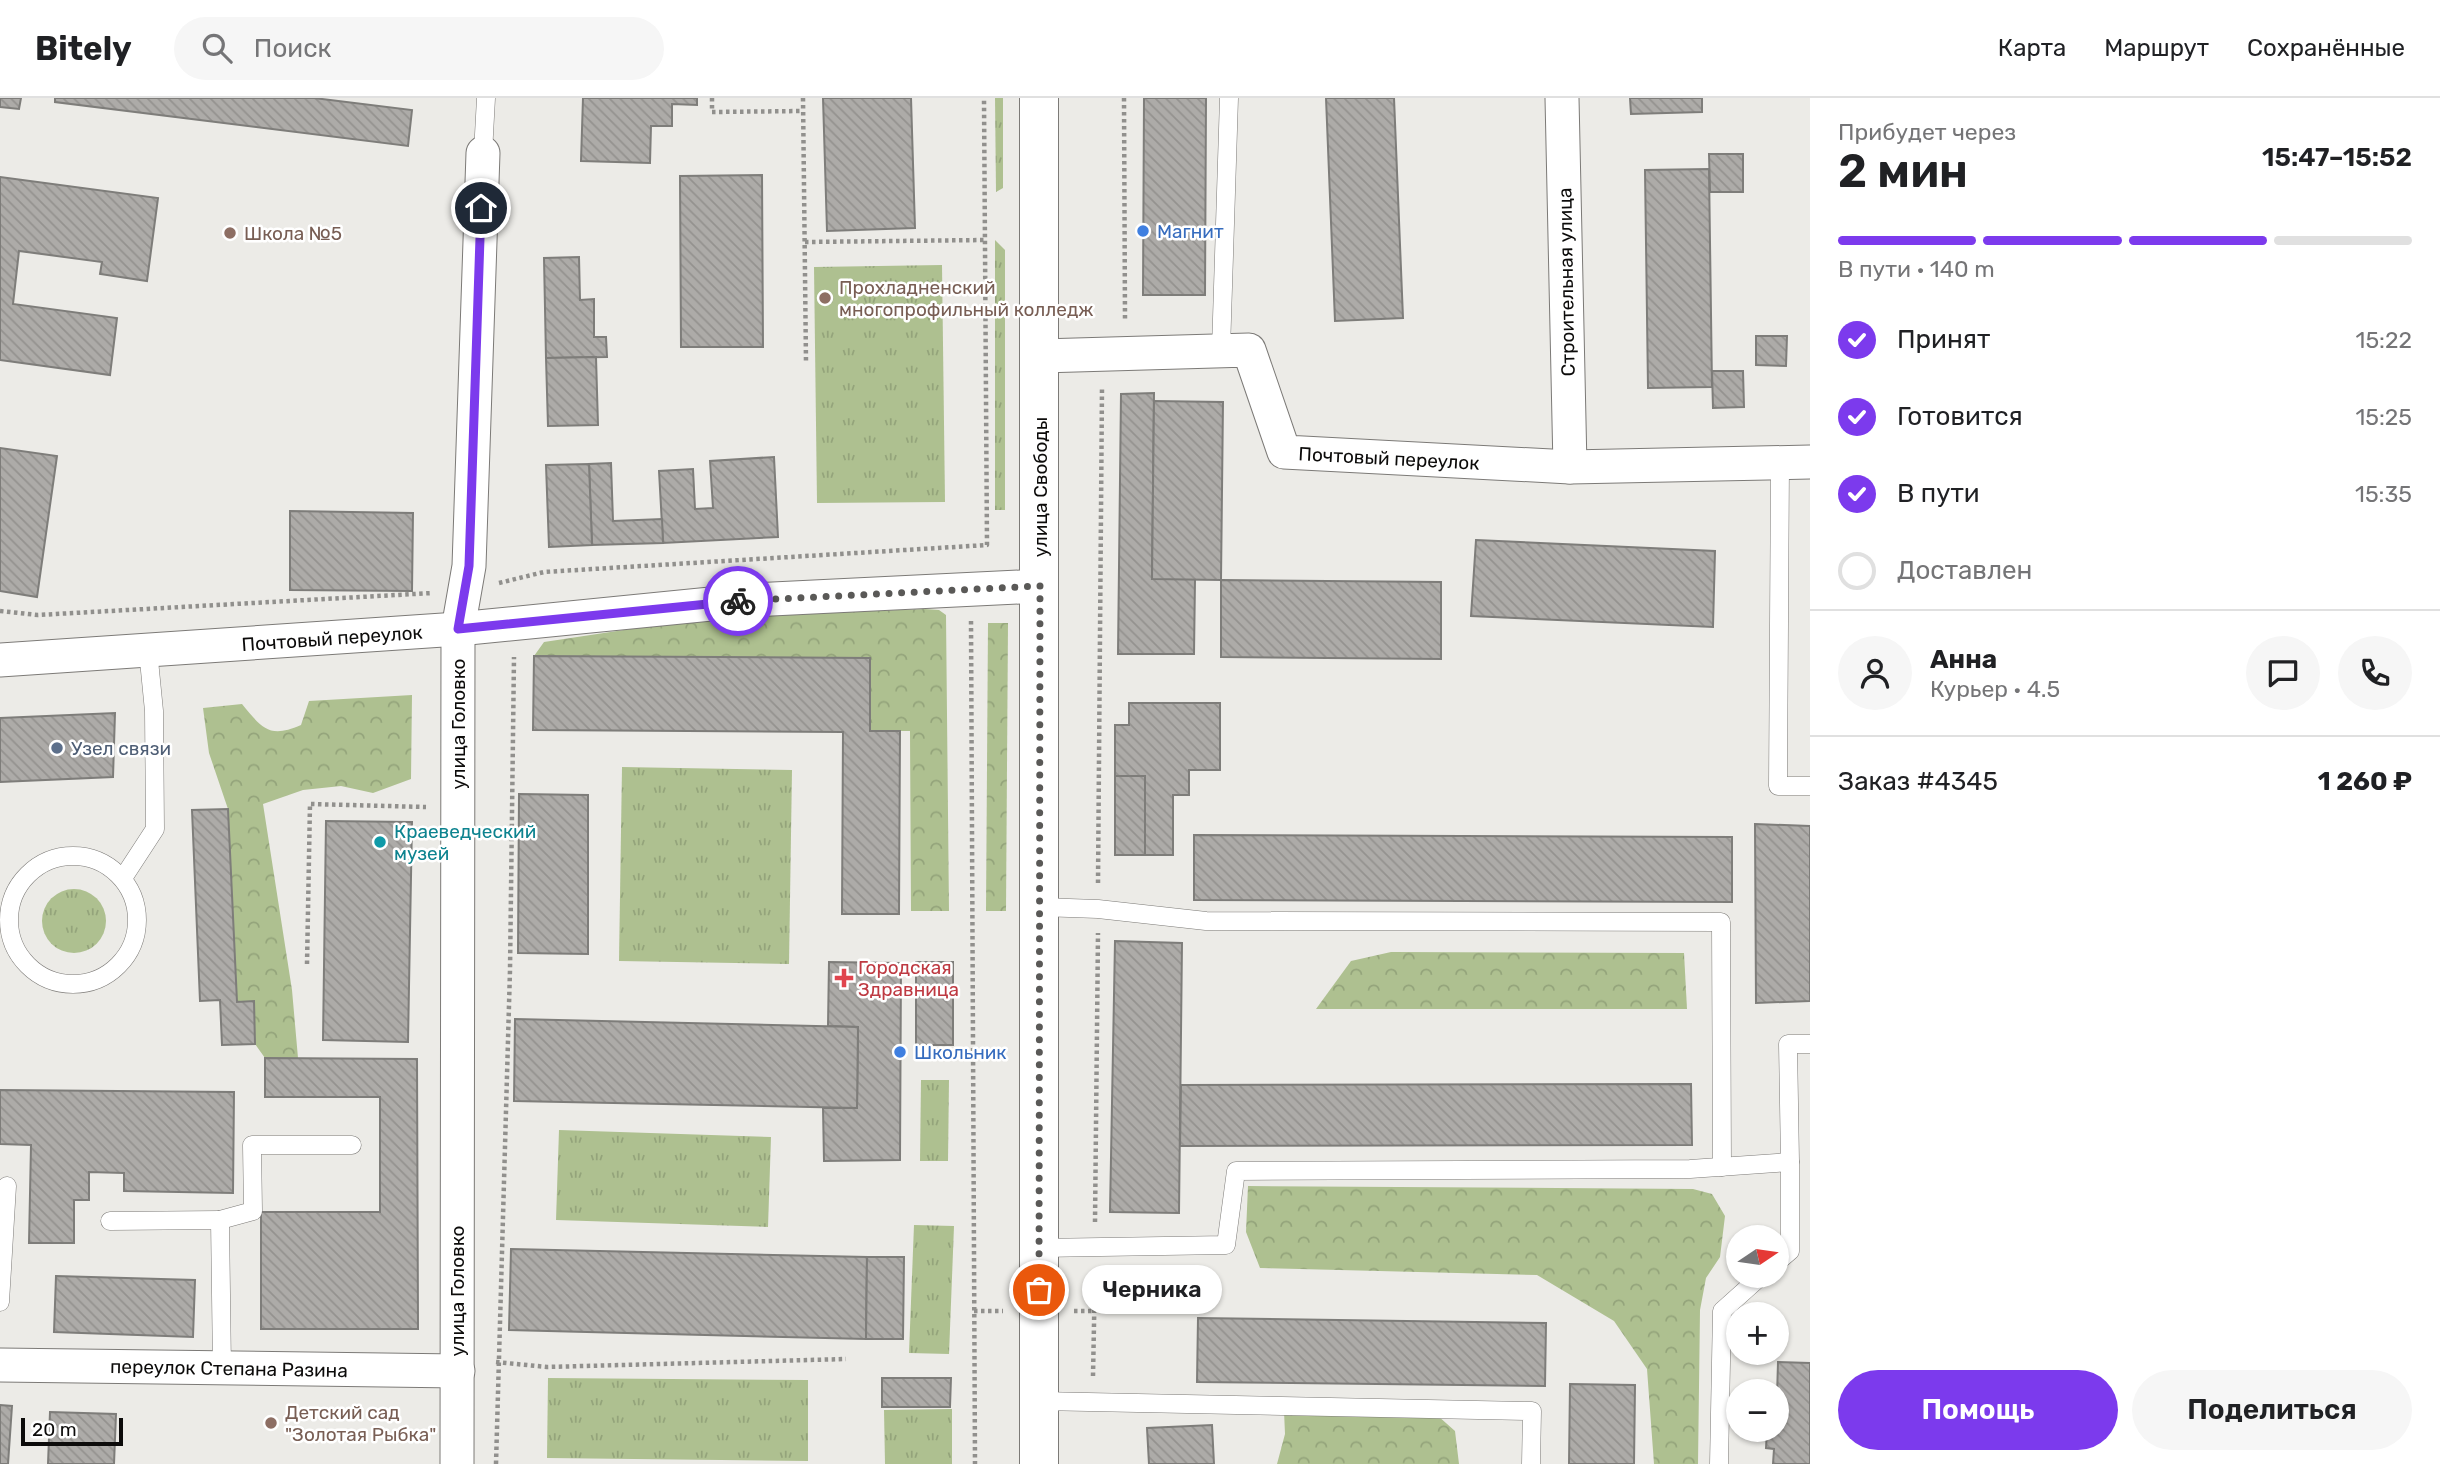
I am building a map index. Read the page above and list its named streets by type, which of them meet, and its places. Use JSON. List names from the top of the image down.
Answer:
{
  "streets": {
    "main road": ["улица Свободы"],
    "street": [
      "Строительная улица",
      "Почтовый переулок",
      "улица Головко",
      "переулок Степана Разина"
    ]
  },
  "crossings": [
    ["Строительная улица", "Почтовый переулок"],
    ["Почтовый переулок", "улица Свободы"],
    ["Почтовый переулок", "улица Головко"],
    ["улица Головко", "переулок Степана Разина"]
  ],
  "places": {
    "other": [
      "Магнит",
      "Школа №5",
      "Прохладненский многопрофильный колледж",
      "Узел связи",
      "Краеведческий музей",
      "Школьник",
      "Черника",
      "Детский сад \"Золотая Рыбка\""
    ],
    "health": ["Городская Здравница"]
  },
  "scale_bar": "20 m",
  "north": "right",
  "page": {
    "header": "Bitely",
    "search": "Поиск",
    "nav": ["Карта", "Маршрут", "Сохранённые"],
    "heading": ["2 мин", "Прибудет через", "15:47–15:52"],
    "panel": [
      "Анна",
      "Курьер · 4.5",
      "Заказ #4345",
      "1 260 ₽"
    ],
    "bar": "В пути · 140 m",
    "list": [
      ["Принят", "15:22"],
      ["Готовится", "15:25"],
      ["В пути", "15:35"],
      "Доставлен"
    ],
    "map_buttons": ["+", "−"],
    "bubble": "Черника",
    "buttons": ["Помощь", "Поделиться"],
    "scale": "20 m"
  }
}
